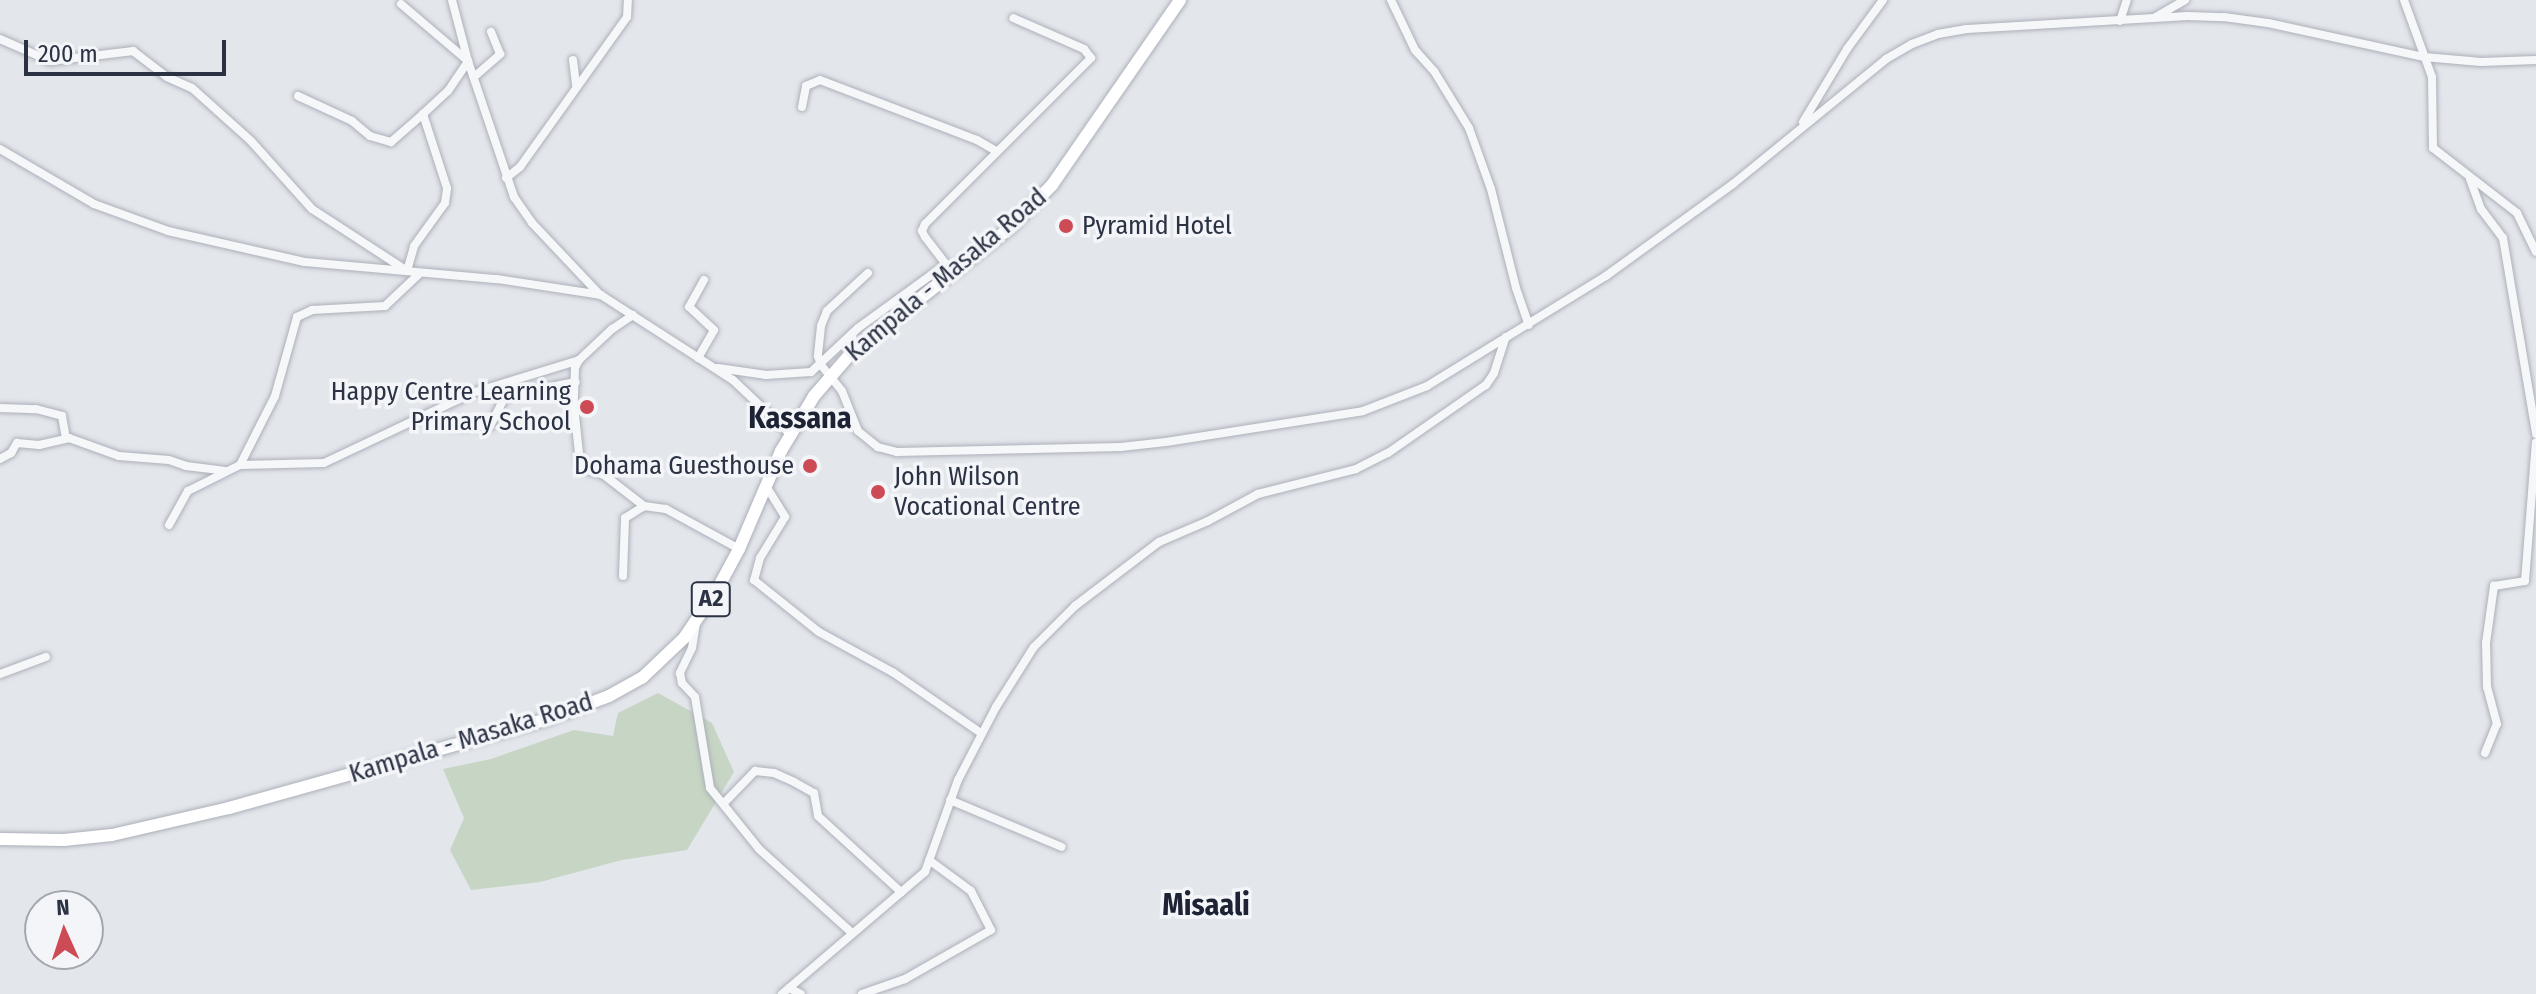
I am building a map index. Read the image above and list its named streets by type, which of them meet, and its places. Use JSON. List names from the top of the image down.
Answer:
{
  "streets": {
    "main road": ["Kampala - Masaka Road", "A2"]
  },
  "districts": ["Kassana", "Misaali"],
  "places": [
    "Pyramid Hotel",
    "Happy Centre Learning Primary School",
    "Dohama Guesthouse",
    "John Wilson Vocational Centre"
  ],
  "scale_bar": "200 m",
  "north": "top"
}
